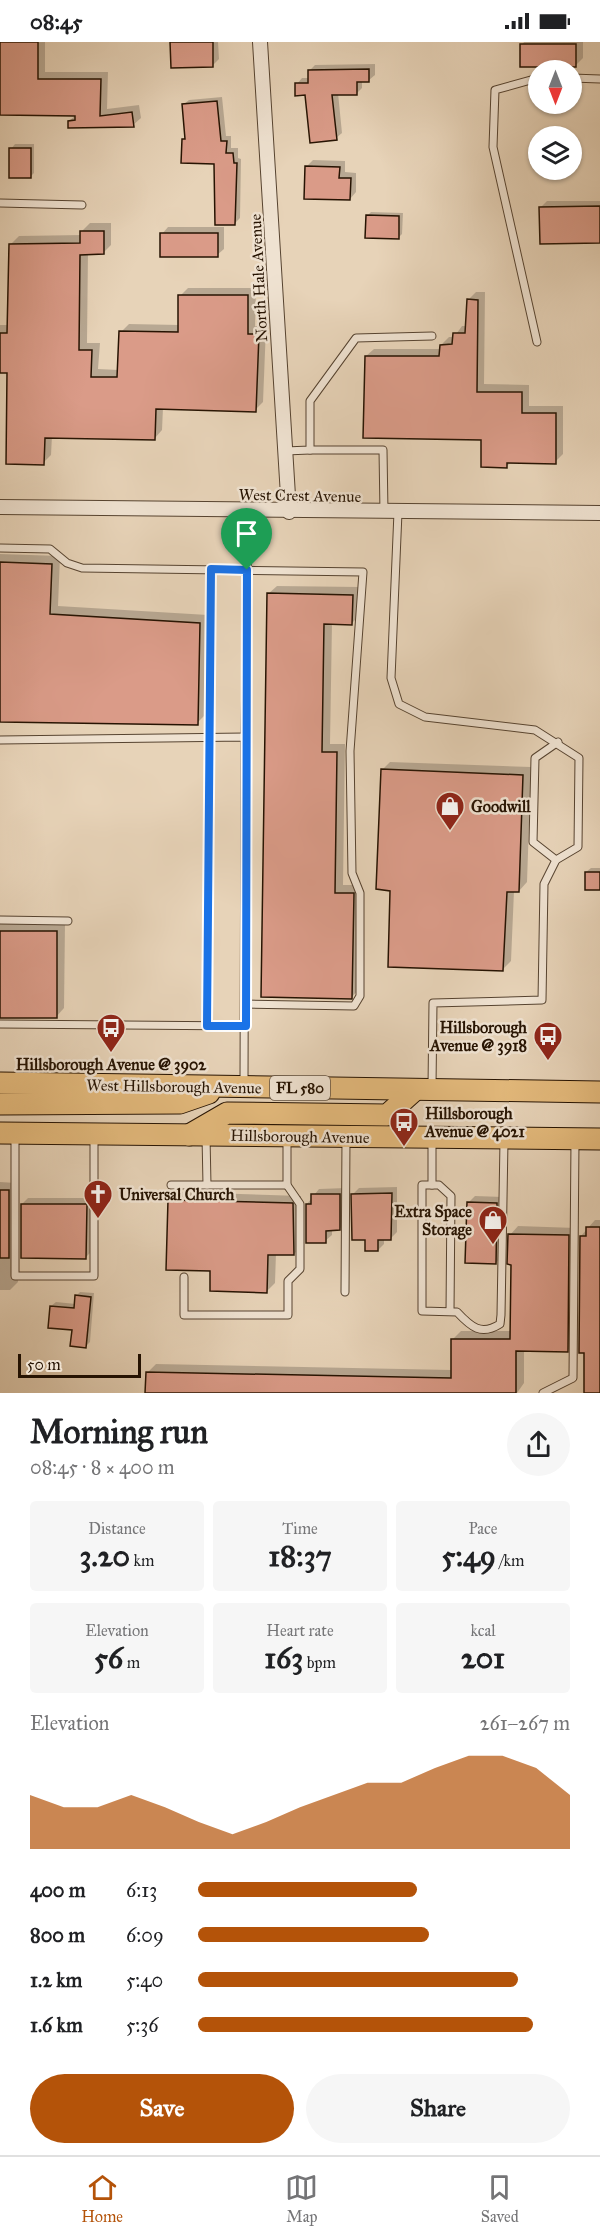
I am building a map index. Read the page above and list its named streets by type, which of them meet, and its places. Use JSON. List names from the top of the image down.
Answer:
{
  "streets": {
    "main road": ["West Hillsborough Avenue", "FL 580", "Hillsborough Avenue"],
    "street": ["North Hale Avenue", "West Crest Avenue"]
  },
  "crossings": [
    ["North Hale Avenue", "West Crest Avenue"]
  ],
  "places": {
    "shop": ["Goodwill", "Extra Space Storage"],
    "bus stop": ["Hillsborough Avenue @ 3902", "Hillsborough Avenue @ 3918", "Hillsborough Avenue @ 4021"],
    "church": ["Universal Church"]
  },
  "scale_bar": "50 m",
  "north": "bottom",
  "page": {
    "status": "08:45",
    "scale": "50 m",
    "heading": ["Morning run", "08:45 · 8 × 400 m"],
    "stats": [
      ["Distance", "3.20 km"],
      ["Time", "18:37"],
      ["Pace", "5:49 /km"],
      ["Elevation", "56 m"],
      ["Heart rate", "163 bpm"],
      ["kcal", "201"]
    ],
    "chart": ["Elevation", "261–267 m"],
    "list": [
      {
        "name": "400 m",
        "note": "6:13"
      },
      {
        "name": "800 m",
        "note": "6:09"
      },
      {
        "name": "1.2 km",
        "note": "5:40"
      },
      {
        "name": "1.6 km",
        "note": "5:36"
      }
    ],
    "buttons": ["Save", "Share"],
    "tabs": ["Home", "Map", "Saved"]
  }
}
